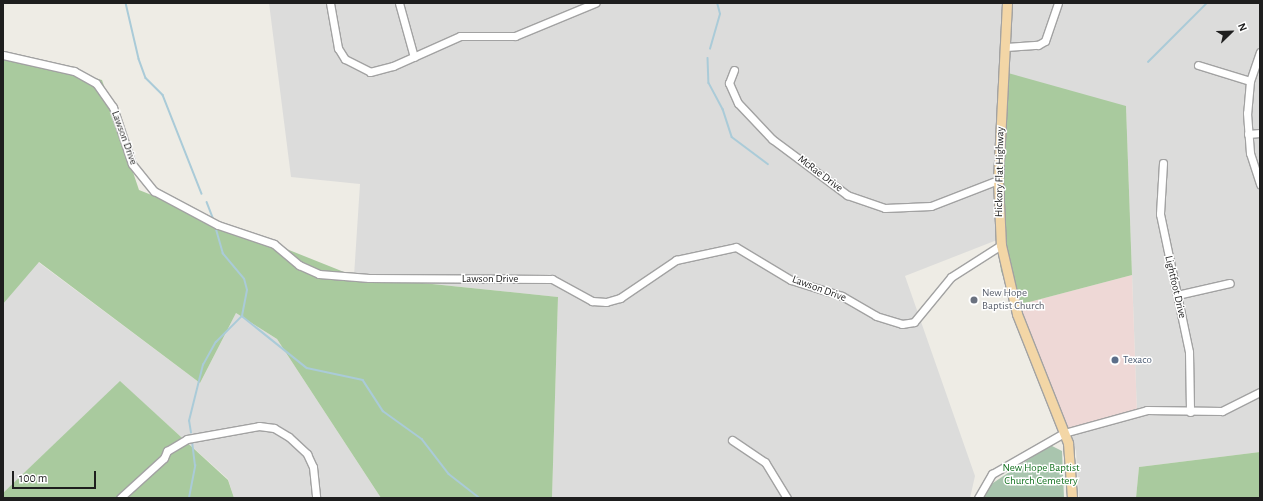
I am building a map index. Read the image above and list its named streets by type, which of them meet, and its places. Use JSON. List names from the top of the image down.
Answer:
{
  "streets": {
    "main road": ["Hickory Flat Highway"],
    "street": ["Lawson Drive", "McRae Drive", "Lightfoot Drive"]
  },
  "crossings": [
    ["Lawson Drive", "Hickory Flat Highway"],
    ["Hickory Flat Highway", "McRae Drive"]
  ],
  "parks": ["New Hope Baptist Church Cemetery"],
  "places": ["New Hope Baptist Church", "Texaco"],
  "scale_bar": "100 m",
  "north": "top right"
}
